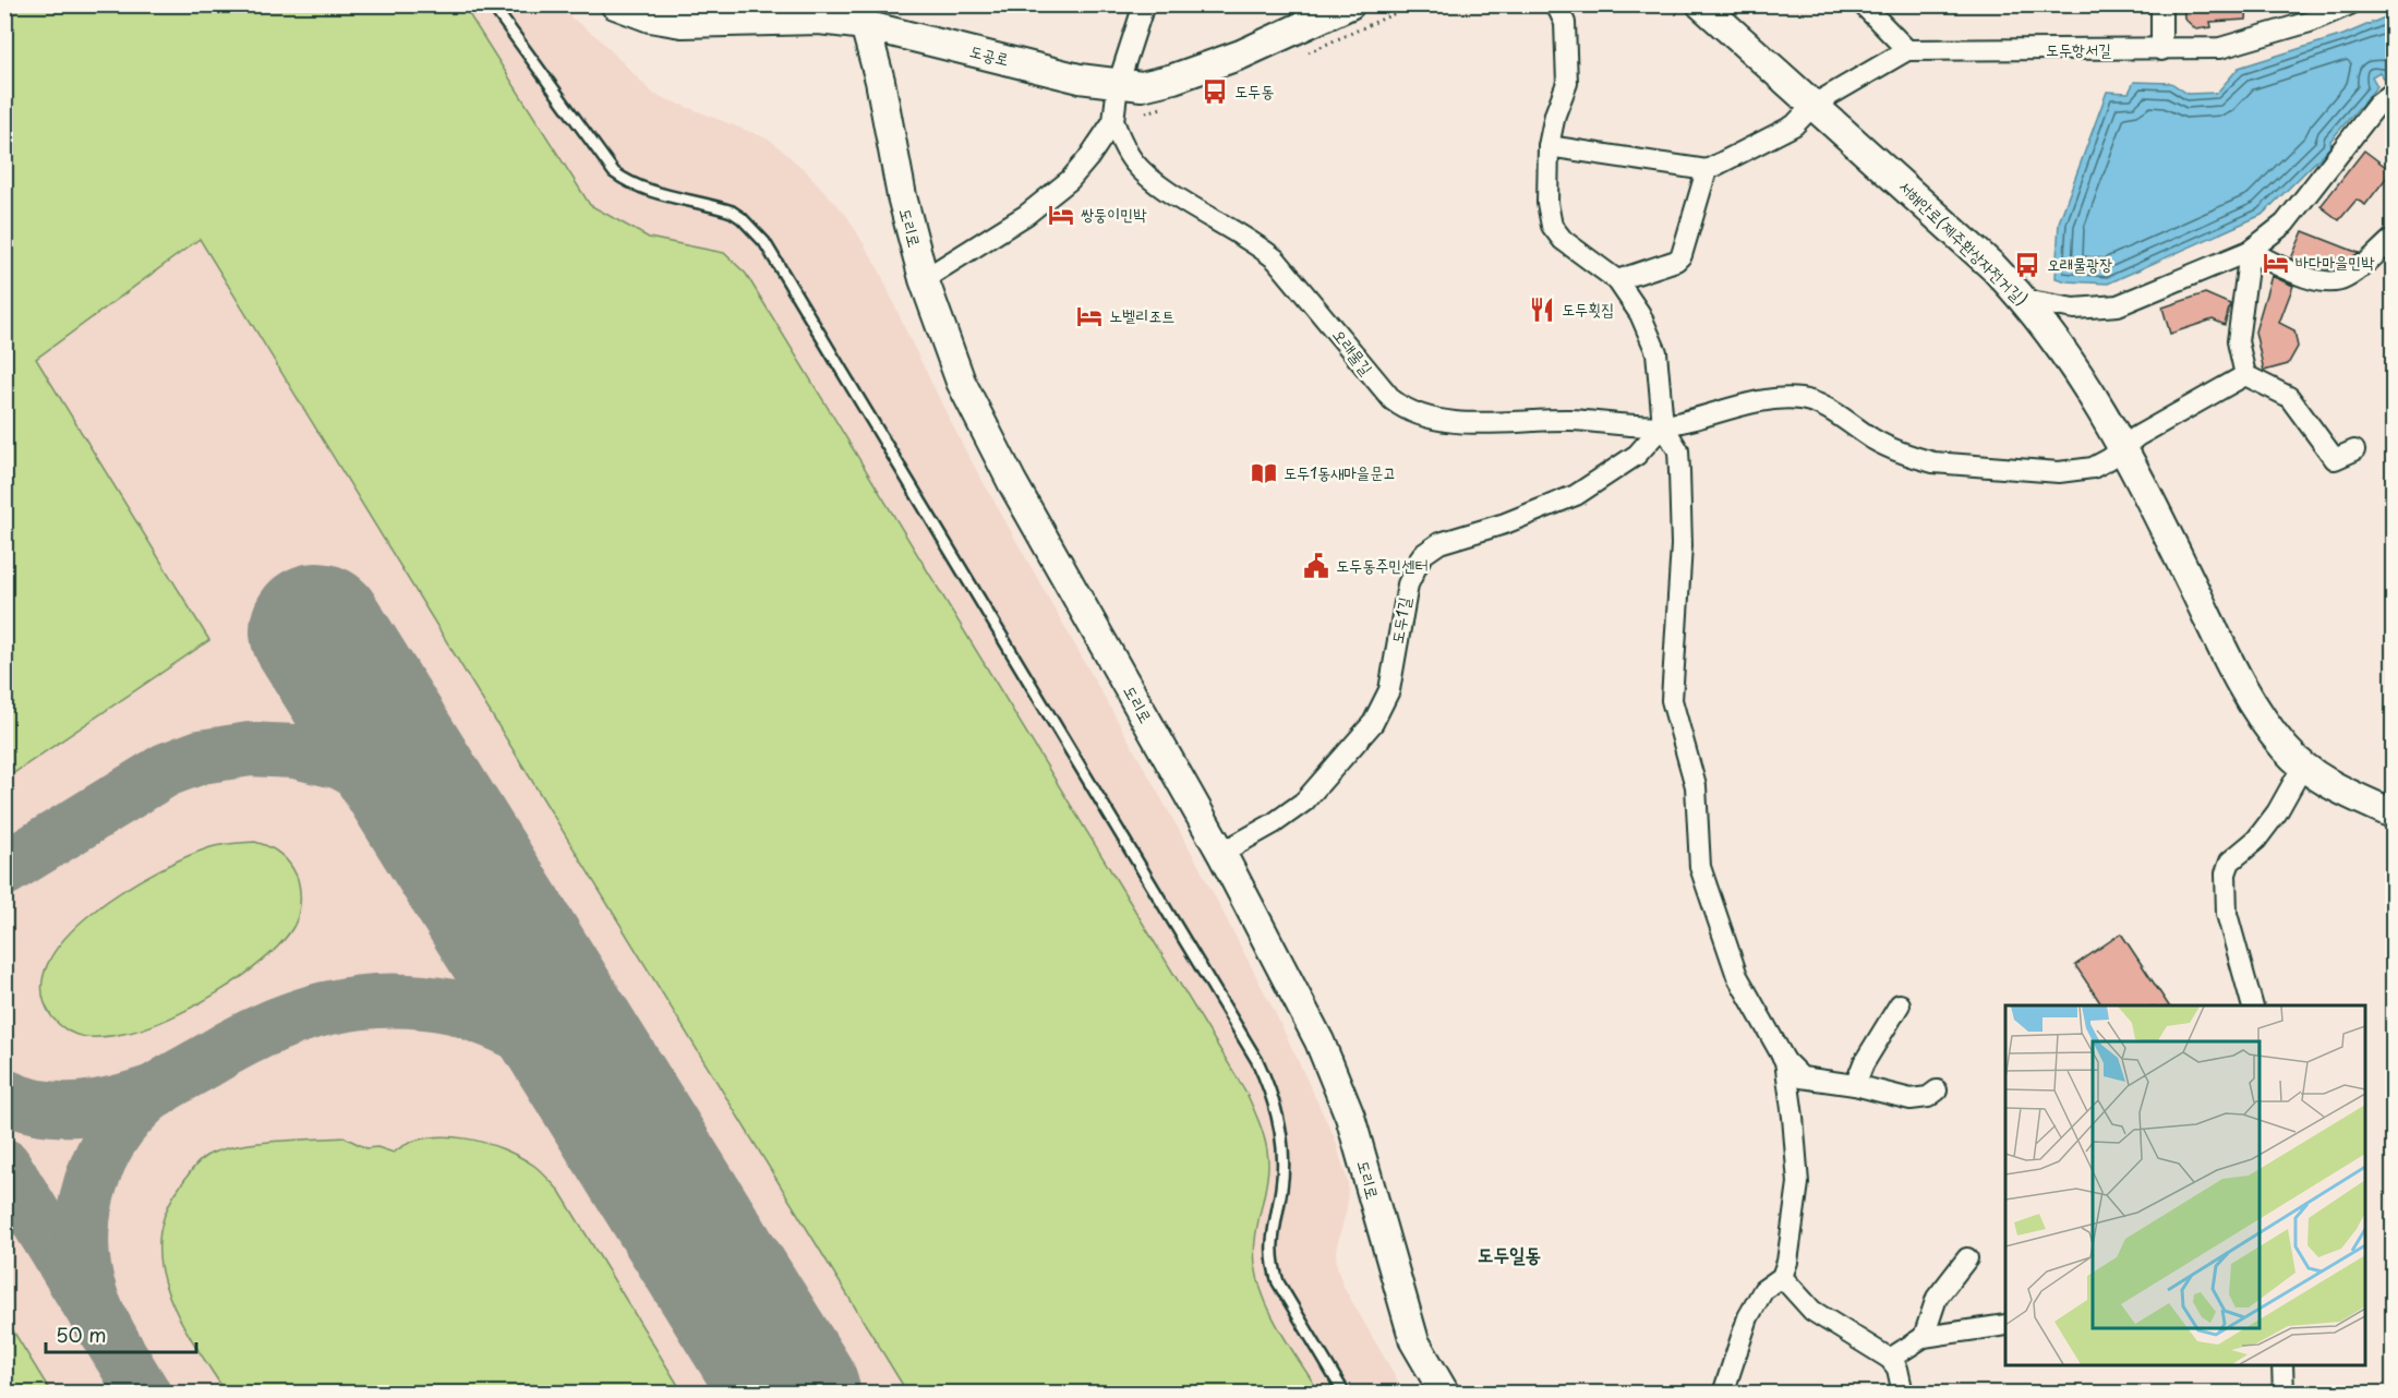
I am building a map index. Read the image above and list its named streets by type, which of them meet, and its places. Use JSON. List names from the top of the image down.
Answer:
{
  "streets": {
    "street": [
      "도두항서길",
      "도공로",
      "도리로",
      "서해안로(제주환상자전거길)",
      "오래물길",
      "도두1길"
    ]
  },
  "crossings": [
    ["도공로", "도리로"],
    ["도리로", "도두1길"],
    ["서해안로(제주환상자전거길)", "오래물길"],
    ["오래물길", "도두1길"]
  ],
  "districts": ["도두일동"],
  "places": {
    "bus stop": ["도두동", "오래물광장"],
    "hotel": ["쌍둥이민박", "바다마을민박", "노벨리조트"],
    "restaurant": ["도두횟집"],
    "library": ["도두1동새마을문고"],
    "public building": ["도두동주민센터"]
  },
  "scale_bar": "50 m"
}
